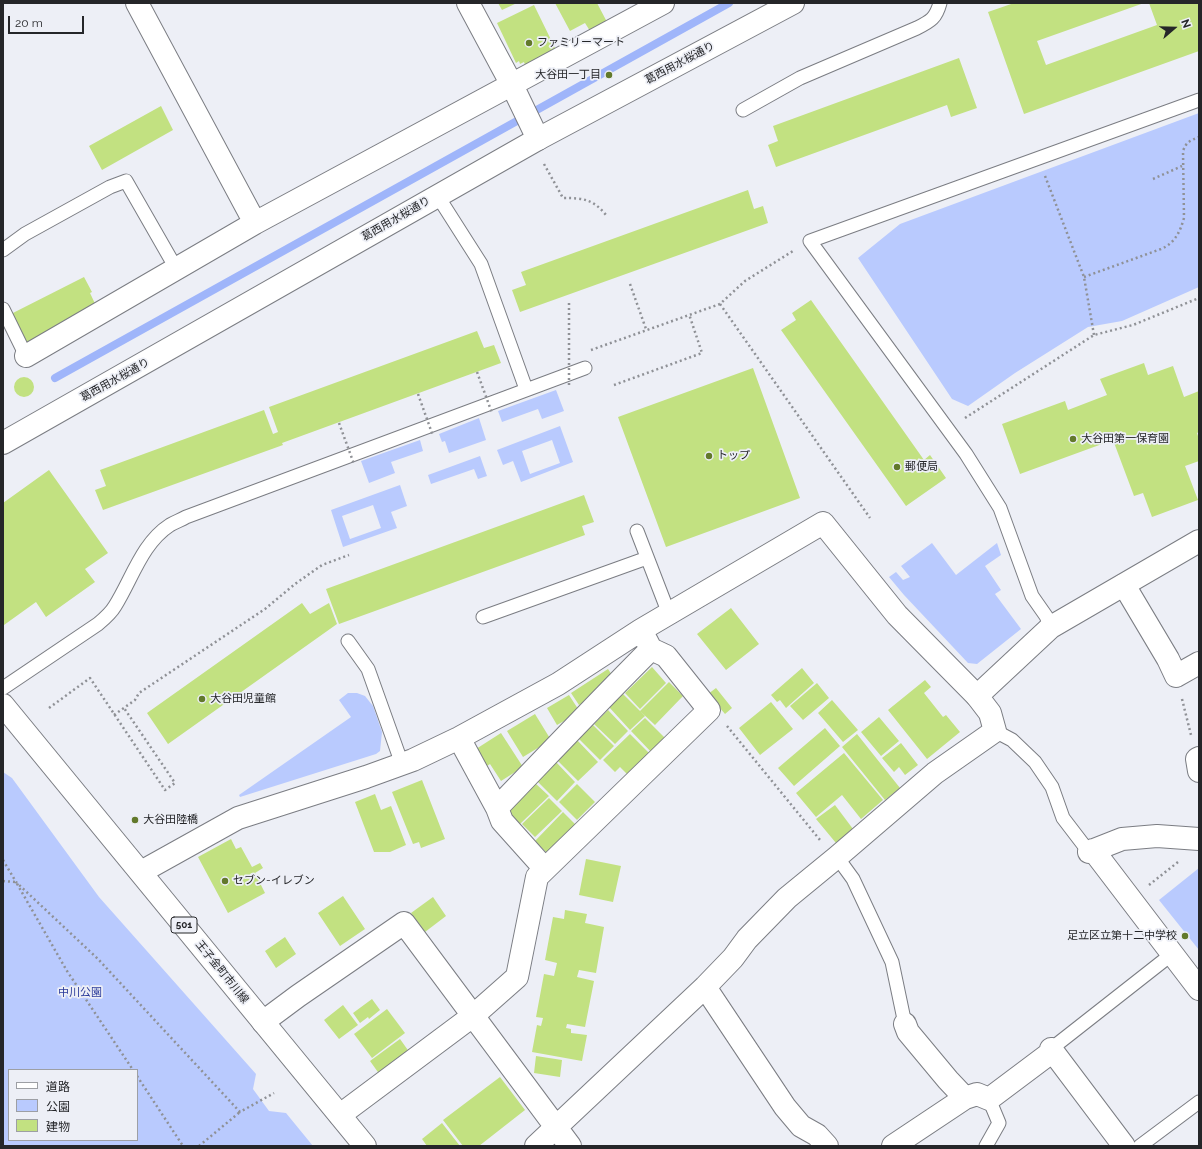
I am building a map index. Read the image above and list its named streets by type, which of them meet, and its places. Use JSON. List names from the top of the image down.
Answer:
{
  "streets": {
    "street": ["葛西用水桜通り", "501", "王子金町市川線"]
  },
  "parks": ["中川公園"],
  "places": [
    "ファミリーマート",
    "大谷田一丁目",
    "大谷田第一保育園",
    "トップ",
    "郵便局",
    "大谷田児童館",
    "大谷田陸橋",
    "セブン-イレブン",
    "足立区立第十二中学校"
  ],
  "legend": ["道路", "公園", "建物"],
  "scale_bar": "20 m",
  "north": "right"
}
